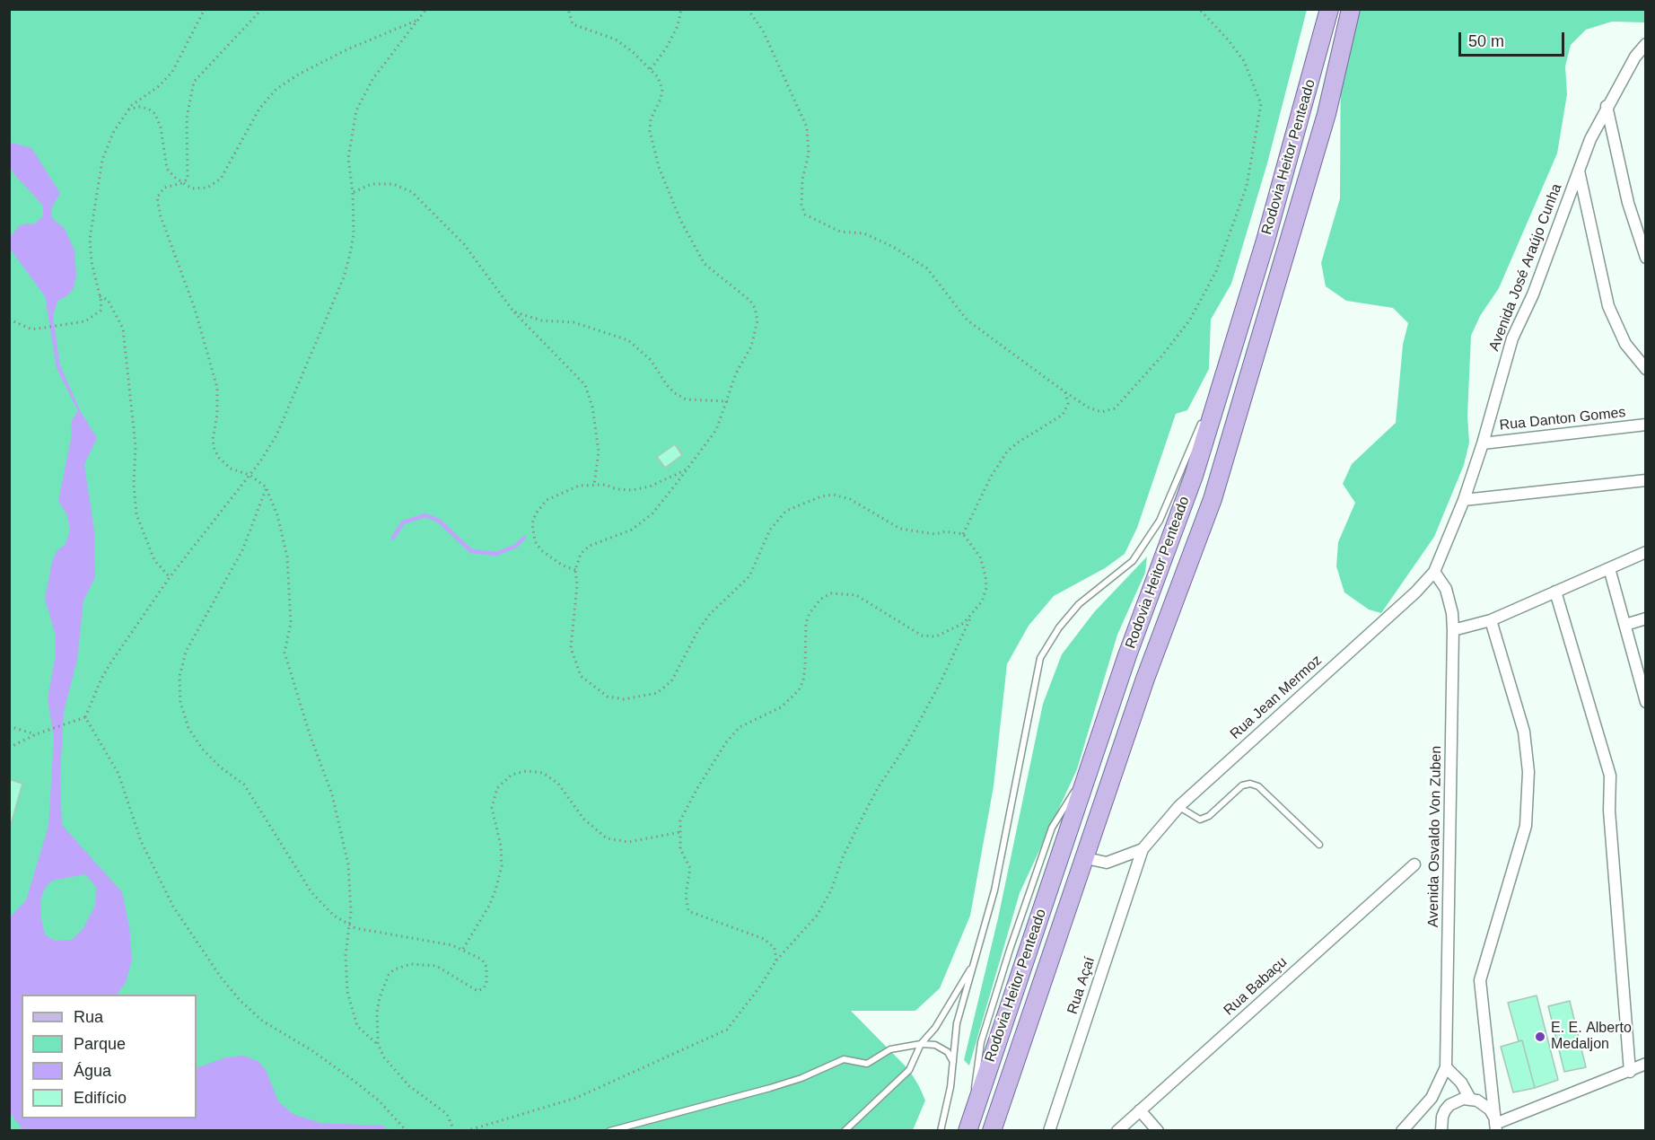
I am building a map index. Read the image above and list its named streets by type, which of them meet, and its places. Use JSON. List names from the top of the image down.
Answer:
{
  "streets": {
    "main road": ["Rodovia Heitor Penteado"],
    "street": [
      "Avenida José Araújo Cunha",
      "Rua Danton Gomes",
      "Rua Jean Mermoz",
      "Avenida Osvaldo Von Zuben",
      "Rua Açaí",
      "Rua Babaçu"
    ]
  },
  "crossings": [
    ["Avenida José Araújo Cunha", "Rua Danton Gomes"],
    ["Avenida José Araújo Cunha", "Rua Jean Mermoz"],
    ["Avenida José Araújo Cunha", "Avenida Osvaldo Von Zuben"],
    ["Rua Jean Mermoz", "Avenida Osvaldo Von Zuben"],
    ["Rua Jean Mermoz", "Rua Açaí"]
  ],
  "places": ["E. E. Alberto Medaljon"],
  "legend": [
    "Rua",
    "Parque",
    "Água",
    "Edifício"
  ],
  "scale_bar": "50 m"
}
